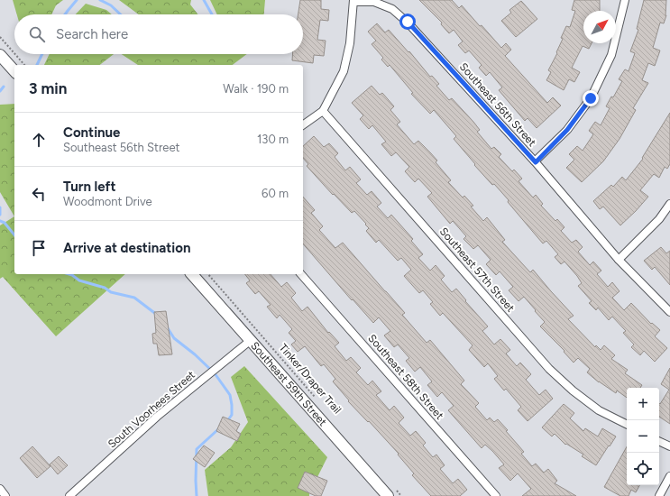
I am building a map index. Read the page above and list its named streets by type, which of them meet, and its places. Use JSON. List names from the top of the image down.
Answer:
{
  "streets": {
    "main road": ["Southeast 59th Street"],
    "street": [
      "Southeast 56th Street",
      "Southeast 57th Street",
      "Southeast 58th Street",
      "South Voorhees Street"
    ],
    "path": ["Tinker/Draper Trail"]
  },
  "crossings": [
    ["Southeast 59th Street", "South Voorhees Street"]
  ],
  "north": "top right",
  "page": {
    "search": "Search here",
    "heading": ["3 min", "Walk · 190 m"],
    "list": [
      ["Continue", "Southeast 56th Street", "130 m"],
      ["Turn left", "Woodmont Drive", "60 m"],
      "Arrive at destination"
    ],
    "map_buttons": ["+", "−"]
  }
}
